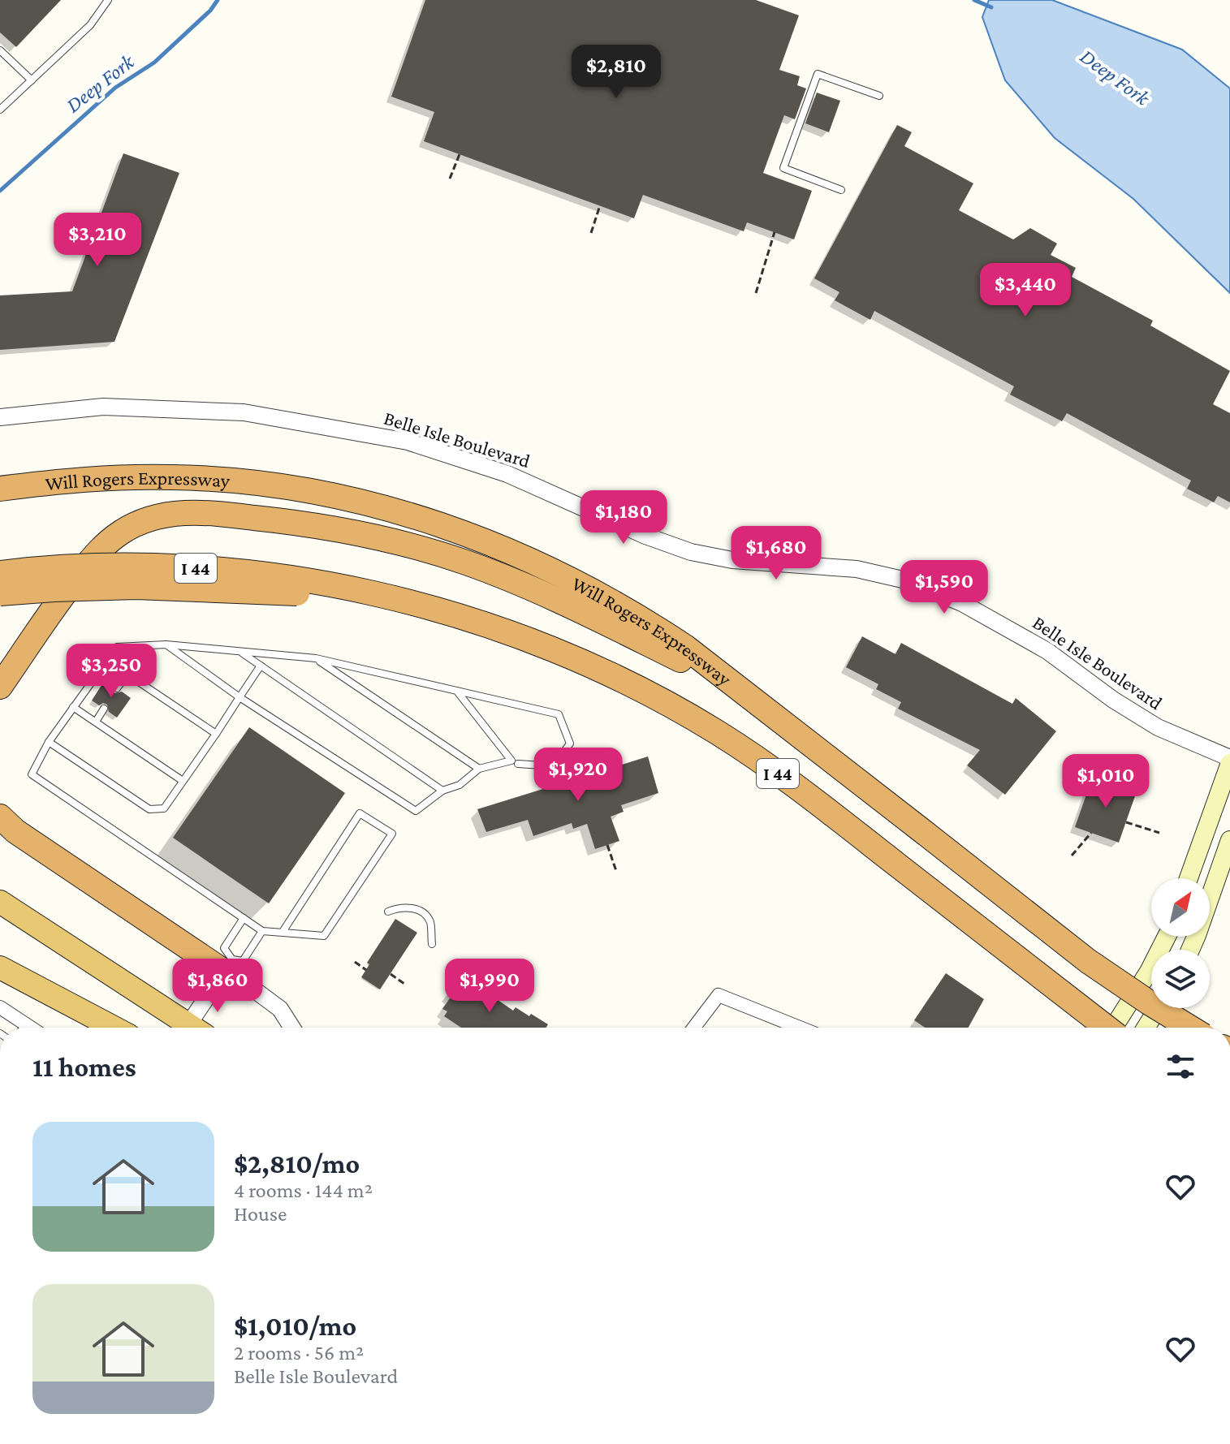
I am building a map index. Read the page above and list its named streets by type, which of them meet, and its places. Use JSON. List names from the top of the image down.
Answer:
{
  "streets": {
    "highway": ["Will Rogers Expressway", "I 44"],
    "street": ["Belle Isle Boulevard"]
  },
  "water": ["Deep Fork"],
  "north": "top right",
  "page": {
    "price": [
      "$2,810",
      "$3,210",
      "$3,440",
      "$1,180",
      "$1,680",
      "$1,590",
      "$3,250",
      "$1,920",
      "$1,010",
      "$1,860",
      "$1,990"
    ],
    "heading": "11 homes",
    "list": [
      {
        "name": "$2,810/mo",
        "note": "4 rooms · 144 m² · House"
      },
      {
        "name": "$1,010/mo",
        "note": "2 rooms · 56 m² · Belle Isle Boulevard"
      }
    ]
  }
}
